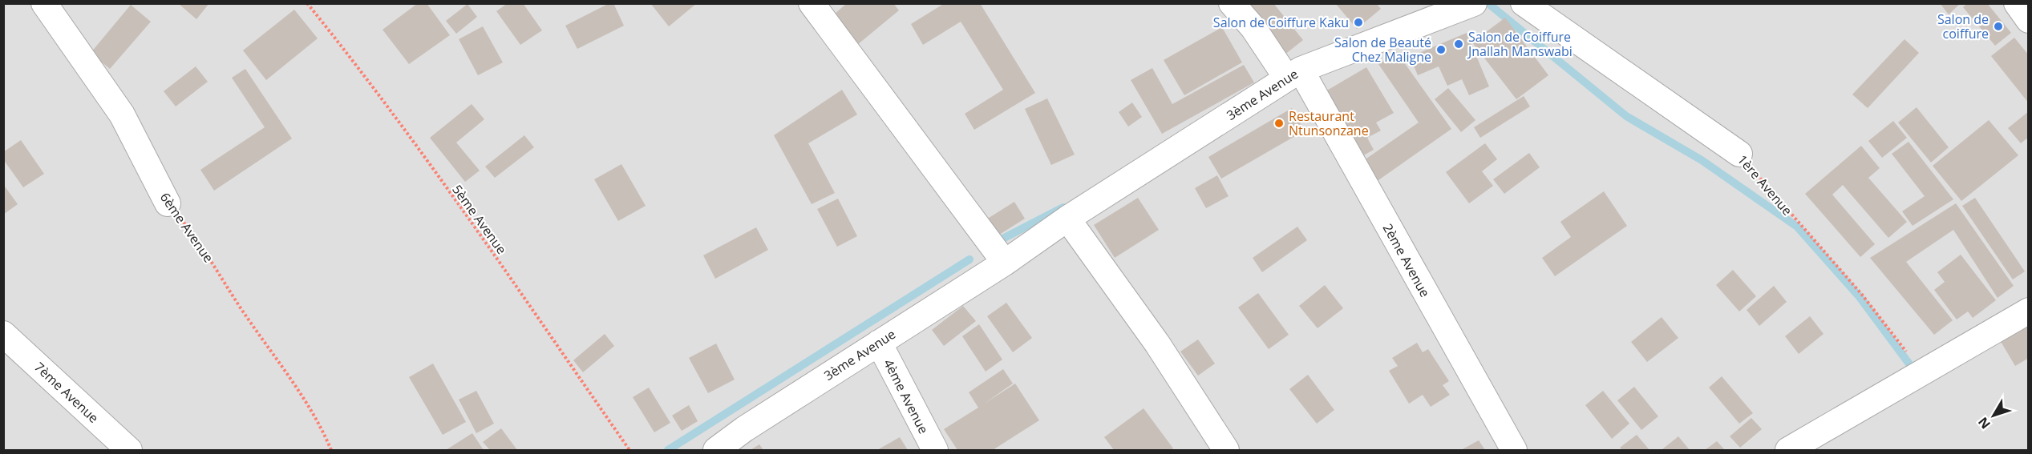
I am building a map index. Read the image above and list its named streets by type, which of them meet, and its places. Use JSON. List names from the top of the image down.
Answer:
{
  "streets": {
    "street": [
      "3ème Avenue",
      "1ère Avenue",
      "6ème Avenue",
      "2ème Avenue",
      "7ème Avenue",
      "4ème Avenue"
    ],
    "path": ["5ème Avenue"]
  },
  "crossings": [
    ["3ème Avenue", "2ème Avenue"],
    ["3ème Avenue", "4ème Avenue"]
  ],
  "places": [
    "Salon de Coiffure Kaku",
    "Salon de coiffure",
    "Salon de Coiffure Jnallah Manswabi",
    "Salon de Beauté Chez Maligne",
    "Restaurant Ntunsonzane"
  ],
  "north": "bottom left"
}
